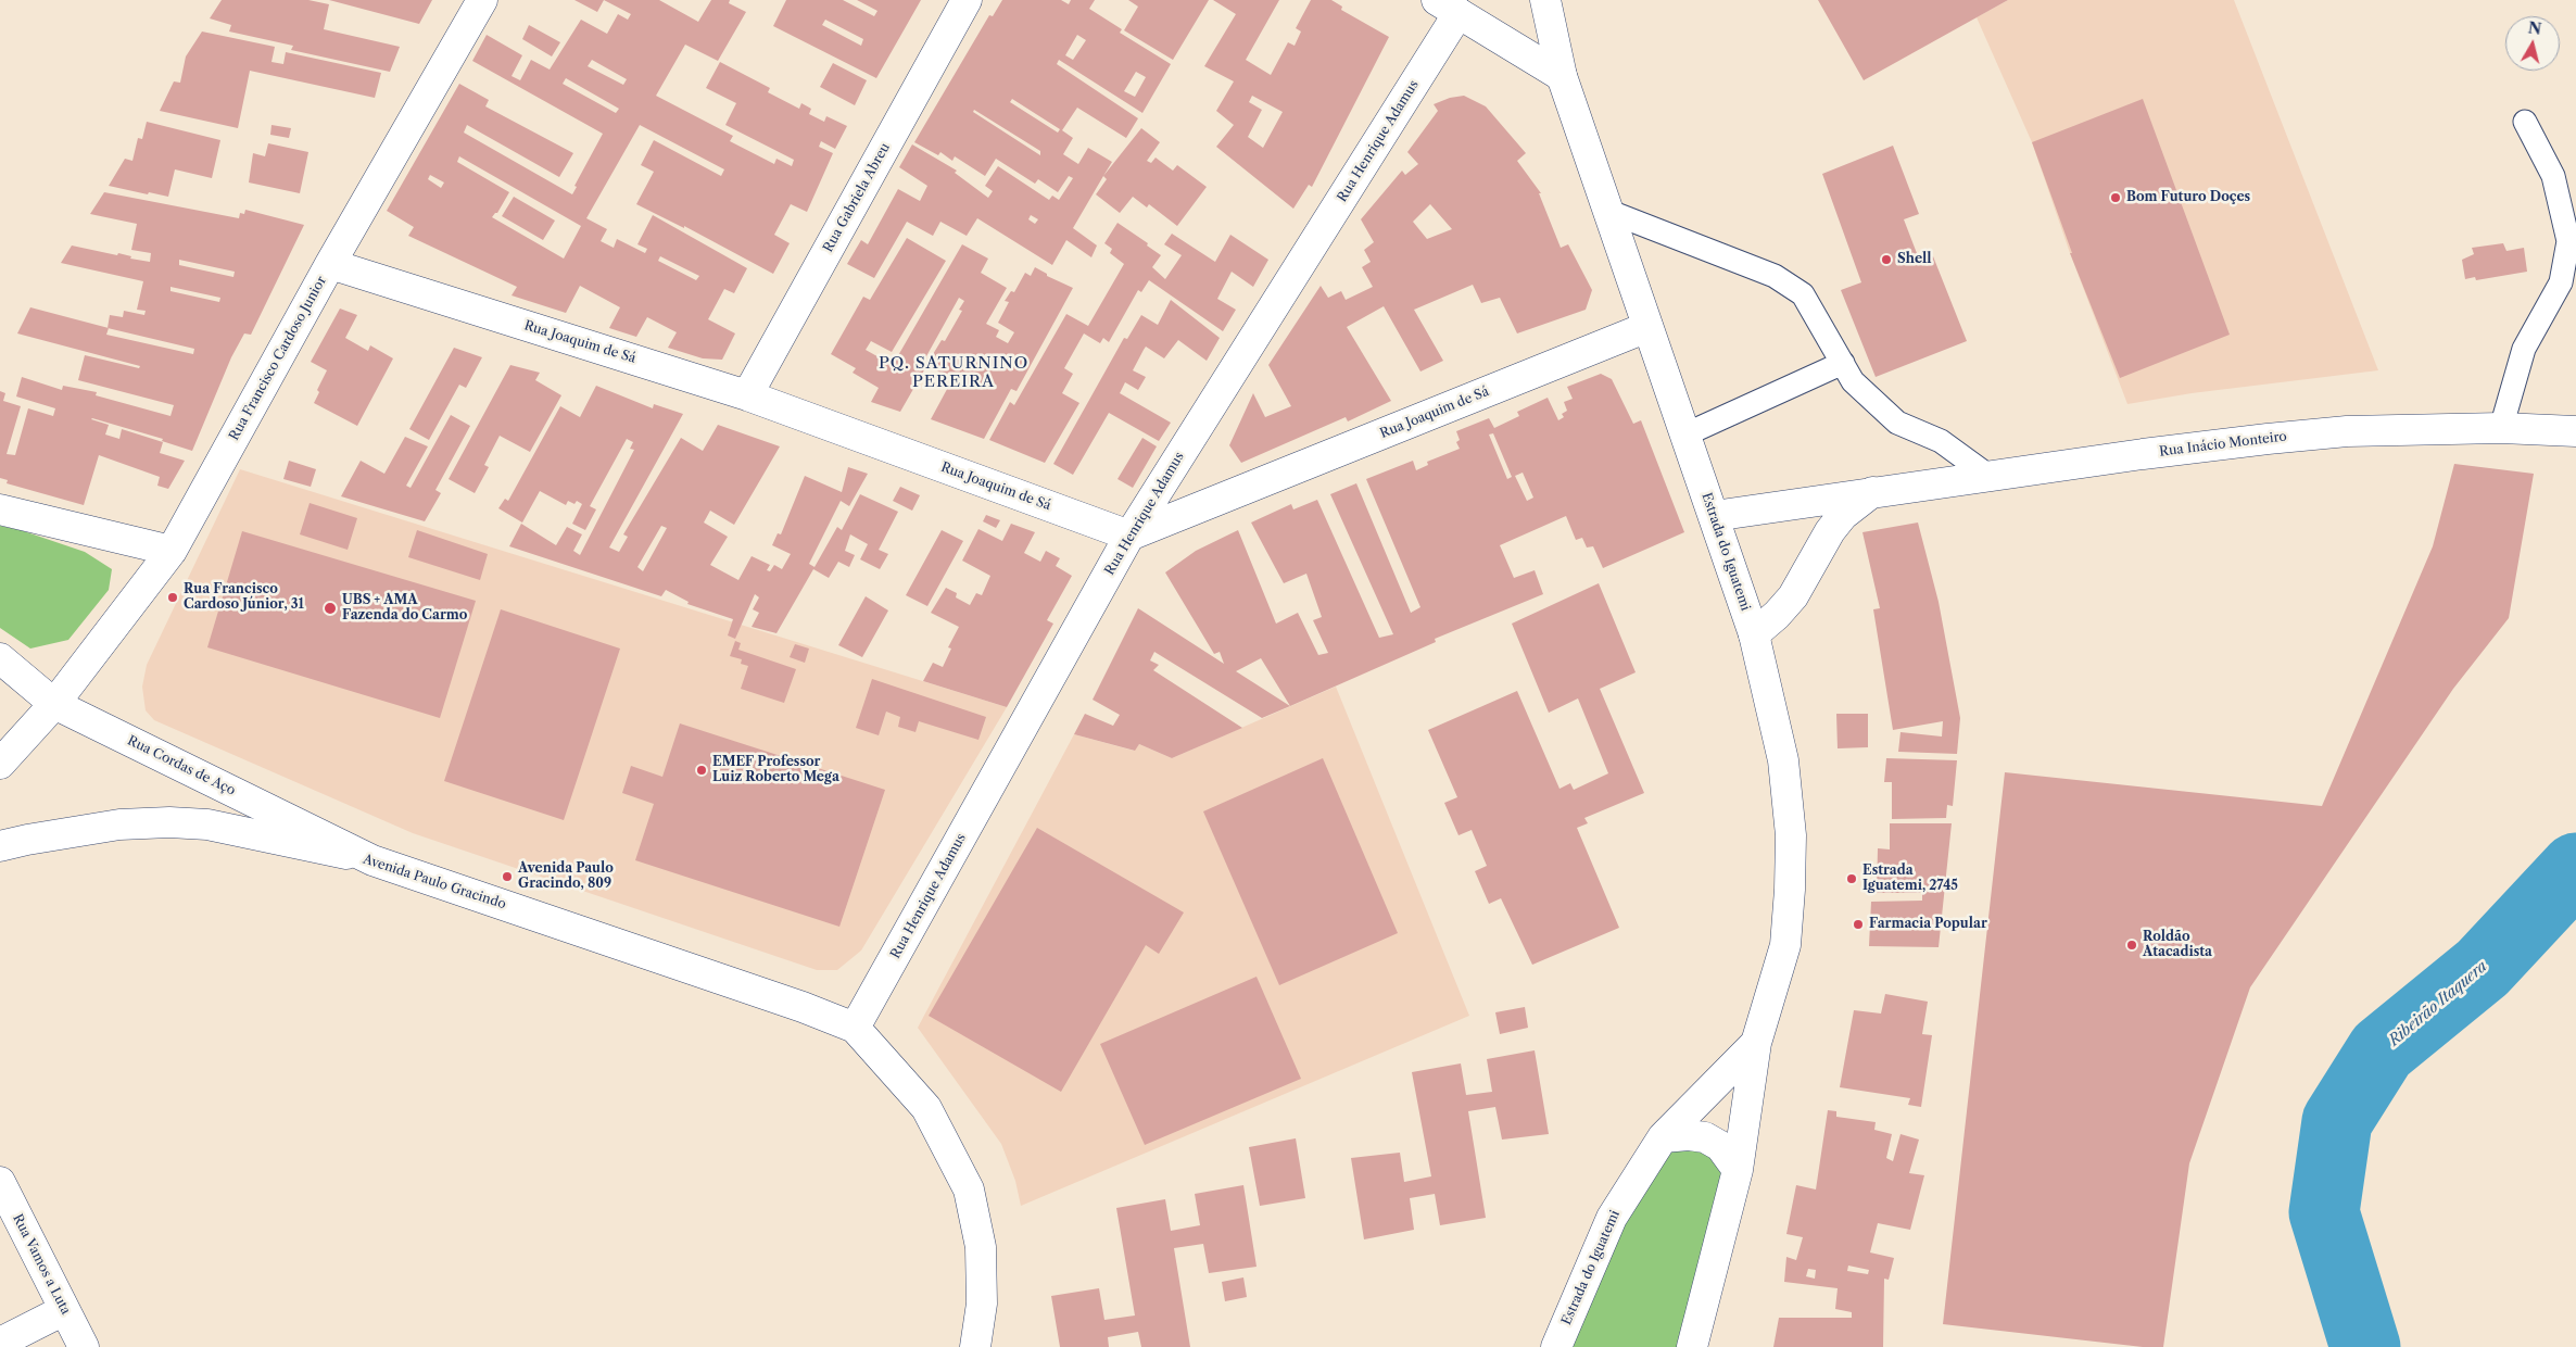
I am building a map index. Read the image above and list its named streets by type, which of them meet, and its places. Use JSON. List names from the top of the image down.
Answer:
{
  "streets": {
    "street": [
      "Rua Henrique Adamus",
      "Rua Gabriela Abreu",
      "Rua Joaquim de Sá",
      "Rua Francisco Cardoso Junior",
      "Rua Inácio Monteiro",
      "Estrada do Iguatemi",
      "Rua Cordas de Aço",
      "Avenida Paulo Gracindo",
      "Rua Vamos a Luta"
    ]
  },
  "crossings": [
    ["Rua Henrique Adamus", "Rua Joaquim de Sá"],
    ["Rua Henrique Adamus", "Avenida Paulo Gracindo"],
    ["Rua Gabriela Abreu", "Rua Joaquim de Sá"],
    ["Rua Joaquim de Sá", "Rua Francisco Cardoso Junior"],
    ["Rua Joaquim de Sá", "Estrada do Iguatemi"],
    ["Rua Francisco Cardoso Junior", "Rua Cordas de Aço"],
    ["Rua Inácio Monteiro", "Estrada do Iguatemi"],
    ["Rua Cordas de Aço", "Avenida Paulo Gracindo"]
  ],
  "districts": ["PQ. SATURNINO PEREIRA"],
  "water": ["Ribeirão Itaquera"],
  "places": [
    "Bom Futuro Doçes",
    "Shell",
    "Rua Francisco Cardoso Júnior, 31",
    "UBS + AMA Fazenda do Carmo",
    "EMEF Professor Luiz Roberto Mega",
    "Avenida Paulo Gracindo, 809",
    "Estrada Iguatemi, 2745",
    "Farmacia Popular",
    "Roldão Atacadista"
  ],
  "north": "top"
}
